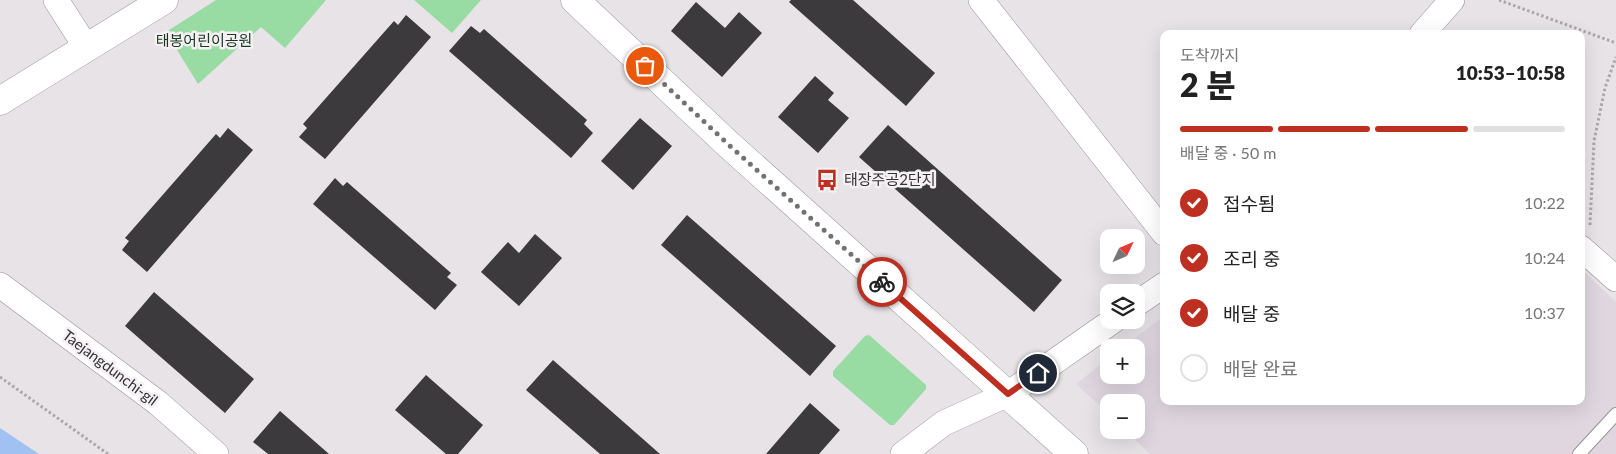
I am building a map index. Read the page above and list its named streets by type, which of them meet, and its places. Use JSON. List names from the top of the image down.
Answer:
{
  "streets": {
    "street": ["Taejangdunchi-gil"]
  },
  "parks": ["태봉어린이공원"],
  "places": {
    "bus stop": ["태장주공2단지"]
  },
  "north": "top right",
  "page": {
    "heading": ["2 분", "도착까지", "10:53–10:58"],
    "bar": "배달 중 · 50 m",
    "list": [
      ["접수됨", "10:22"],
      ["조리 중", "10:24"],
      ["배달 중", "10:37"],
      "배달 완료"
    ],
    "map_buttons": ["+", "−"]
  }
}
